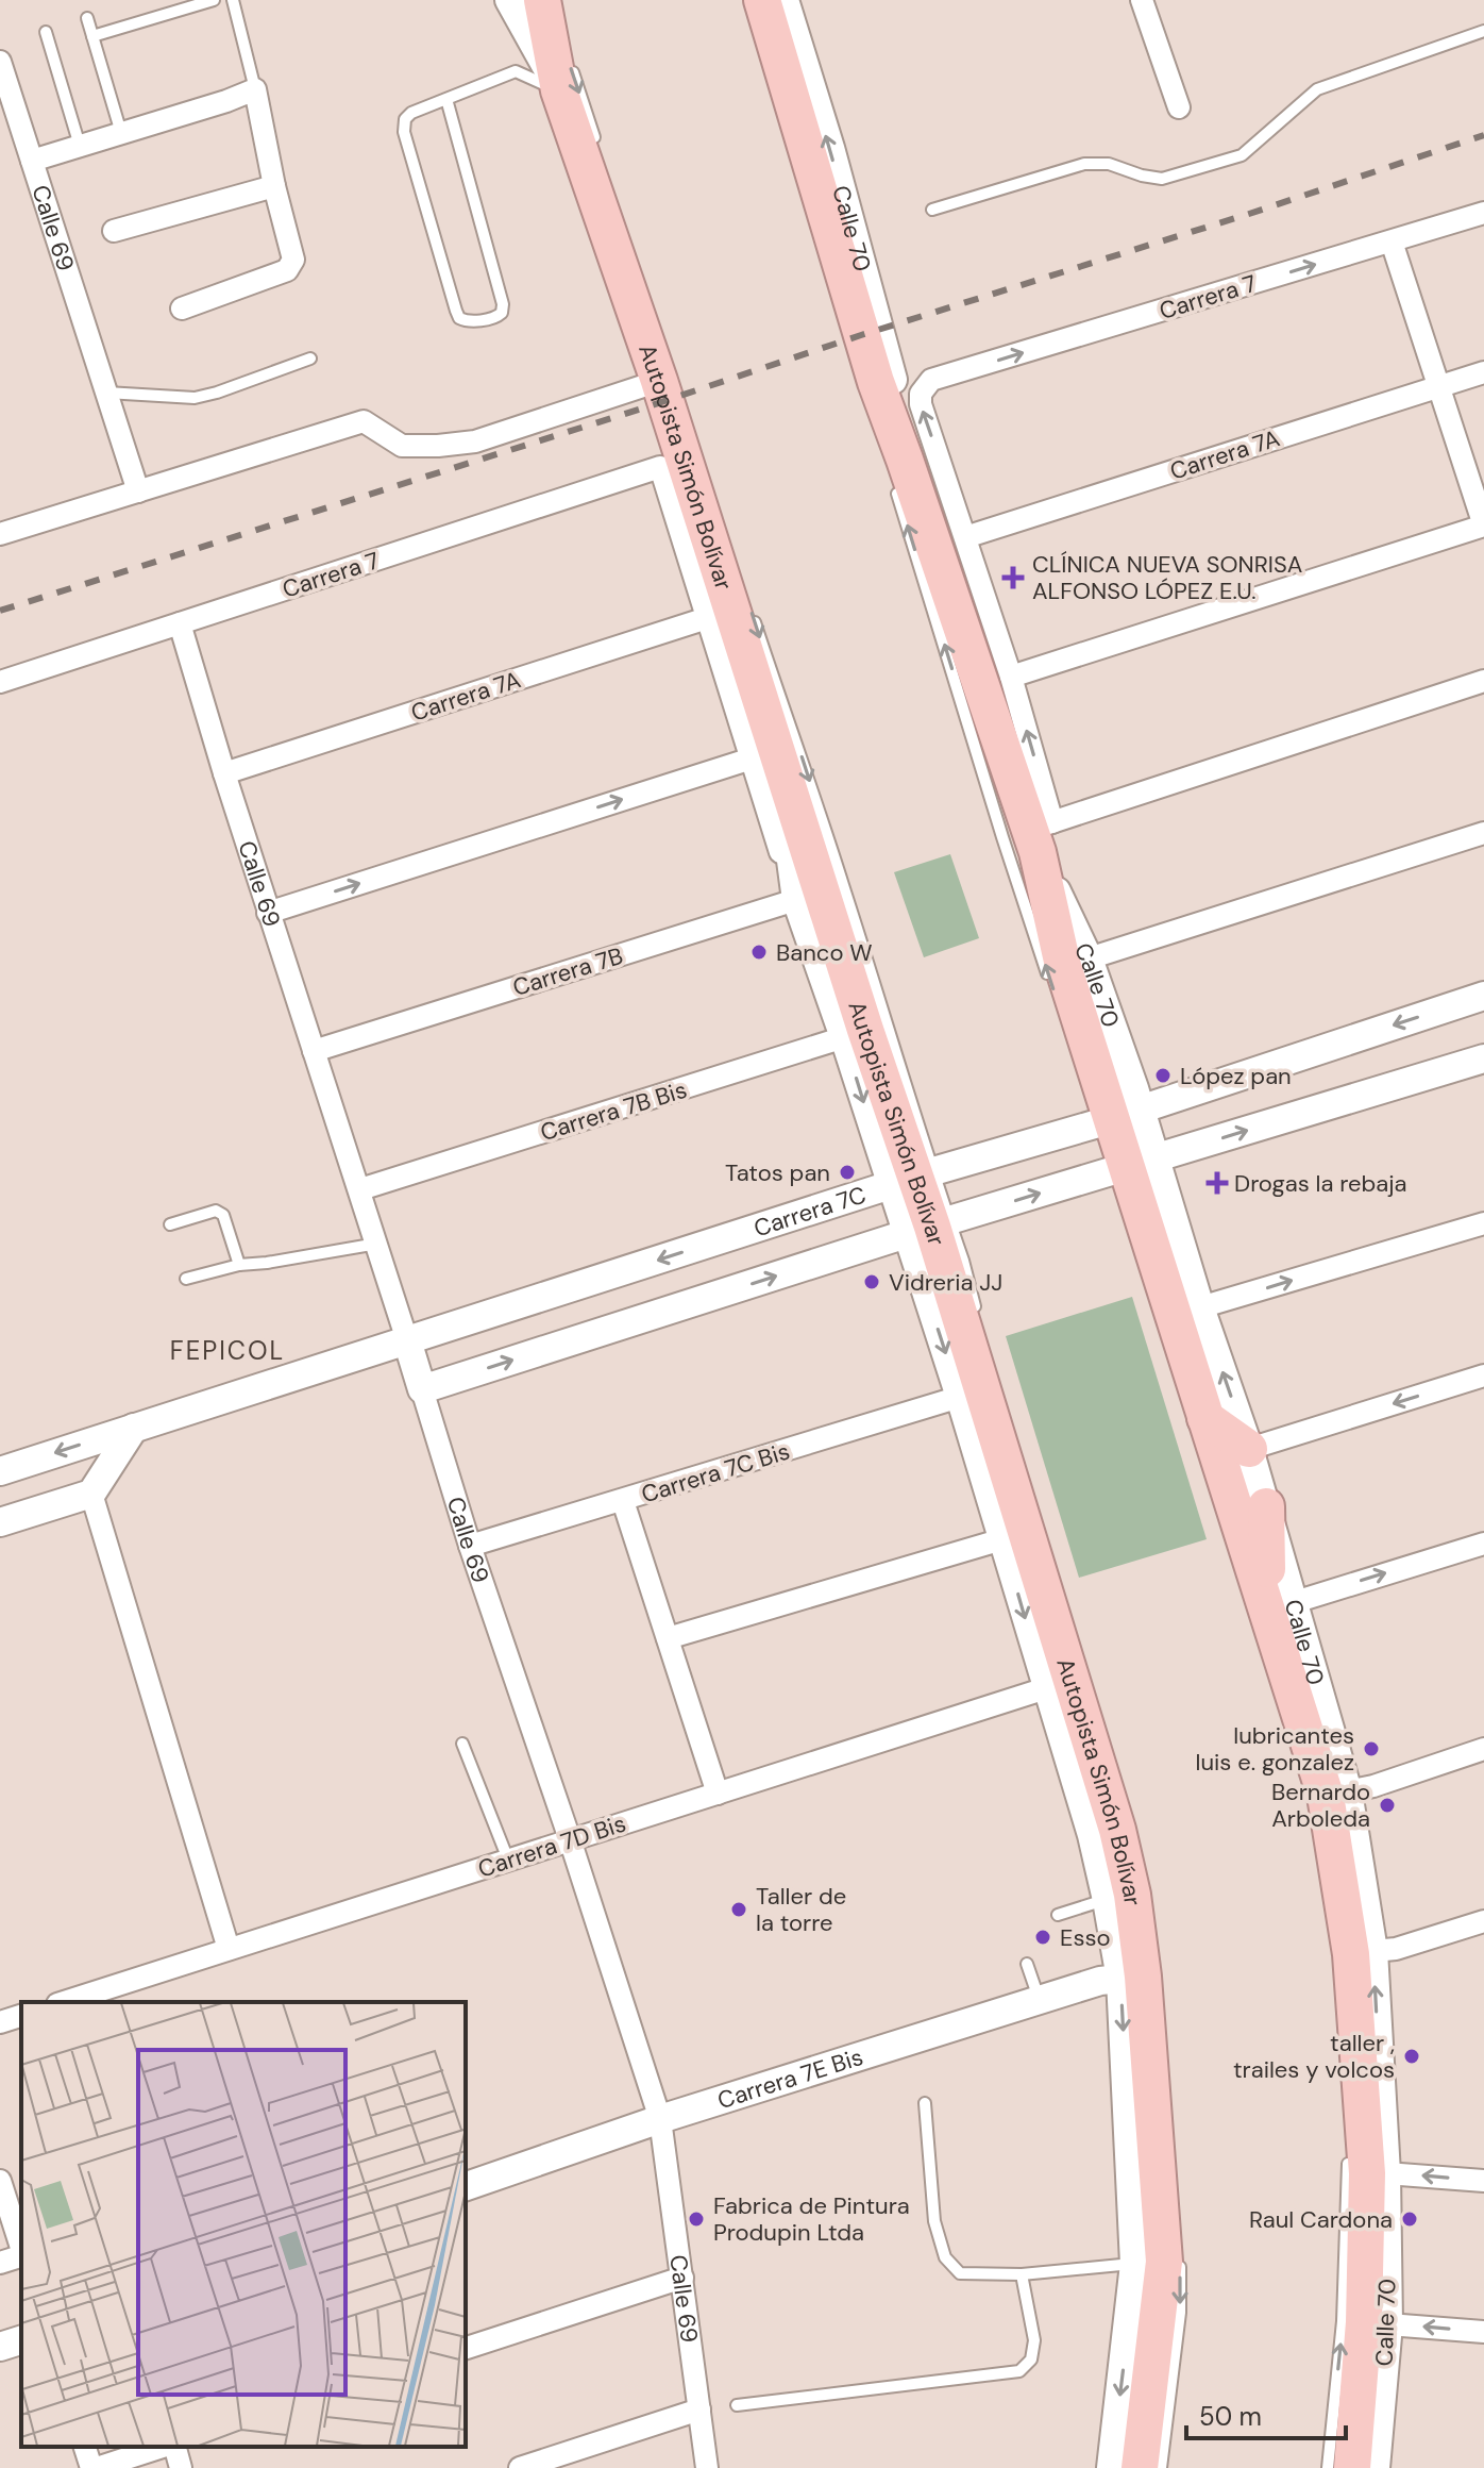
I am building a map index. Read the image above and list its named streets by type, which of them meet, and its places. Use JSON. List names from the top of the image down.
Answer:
{
  "streets": {
    "highway": ["Calle 70", "Autopista Simón Bolívar"],
    "street": [
      "Calle 69",
      "Carrera 7",
      "Carrera 7A",
      "Carrera 7B",
      "Carrera 7B Bis",
      "Carrera 7C",
      "Carrera 7C Bis",
      "Carrera 7D Bis",
      "Carrera 7E Bis"
    ]
  },
  "crossings": [
    ["Calle 69", "Carrera 7"],
    ["Calle 69", "Carrera 7A"],
    ["Calle 69", "Carrera 7B"],
    ["Calle 69", "Carrera 7B Bis"],
    ["Calle 69", "Carrera 7C"],
    ["Calle 69", "Carrera 7C Bis"],
    ["Calle 69", "Carrera 7D Bis"],
    ["Calle 69", "Carrera 7E Bis"],
    ["Calle 70", "Carrera 7C"],
    ["Carrera 7", "Carrera 7A"],
    ["Autopista Simón Bolívar", "Carrera 7B"],
    ["Autopista Simón Bolívar", "Carrera 7B Bis"],
    ["Autopista Simón Bolívar", "Carrera 7C"]
  ],
  "one_way": ["Calle 70"],
  "districts": ["FEPICOL"],
  "places": {
    "health": ["CLÍNICA NUEVA SONRISA ALFONSO LÓPEZ E.U.", "Drogas la rebaja"],
    "other": [
      "Banco W",
      "López pan",
      "Tatos pan",
      "Vidreria JJ",
      "lubricantes luis e. gonzalez",
      "Bernardo Arboleda",
      "Taller de la torre",
      "Esso",
      "taller , trailes y volcos",
      "Fabrica de Pintura Produpin Ltda",
      "Raul Cardona"
    ]
  },
  "scale_bar": "50 m"
}
